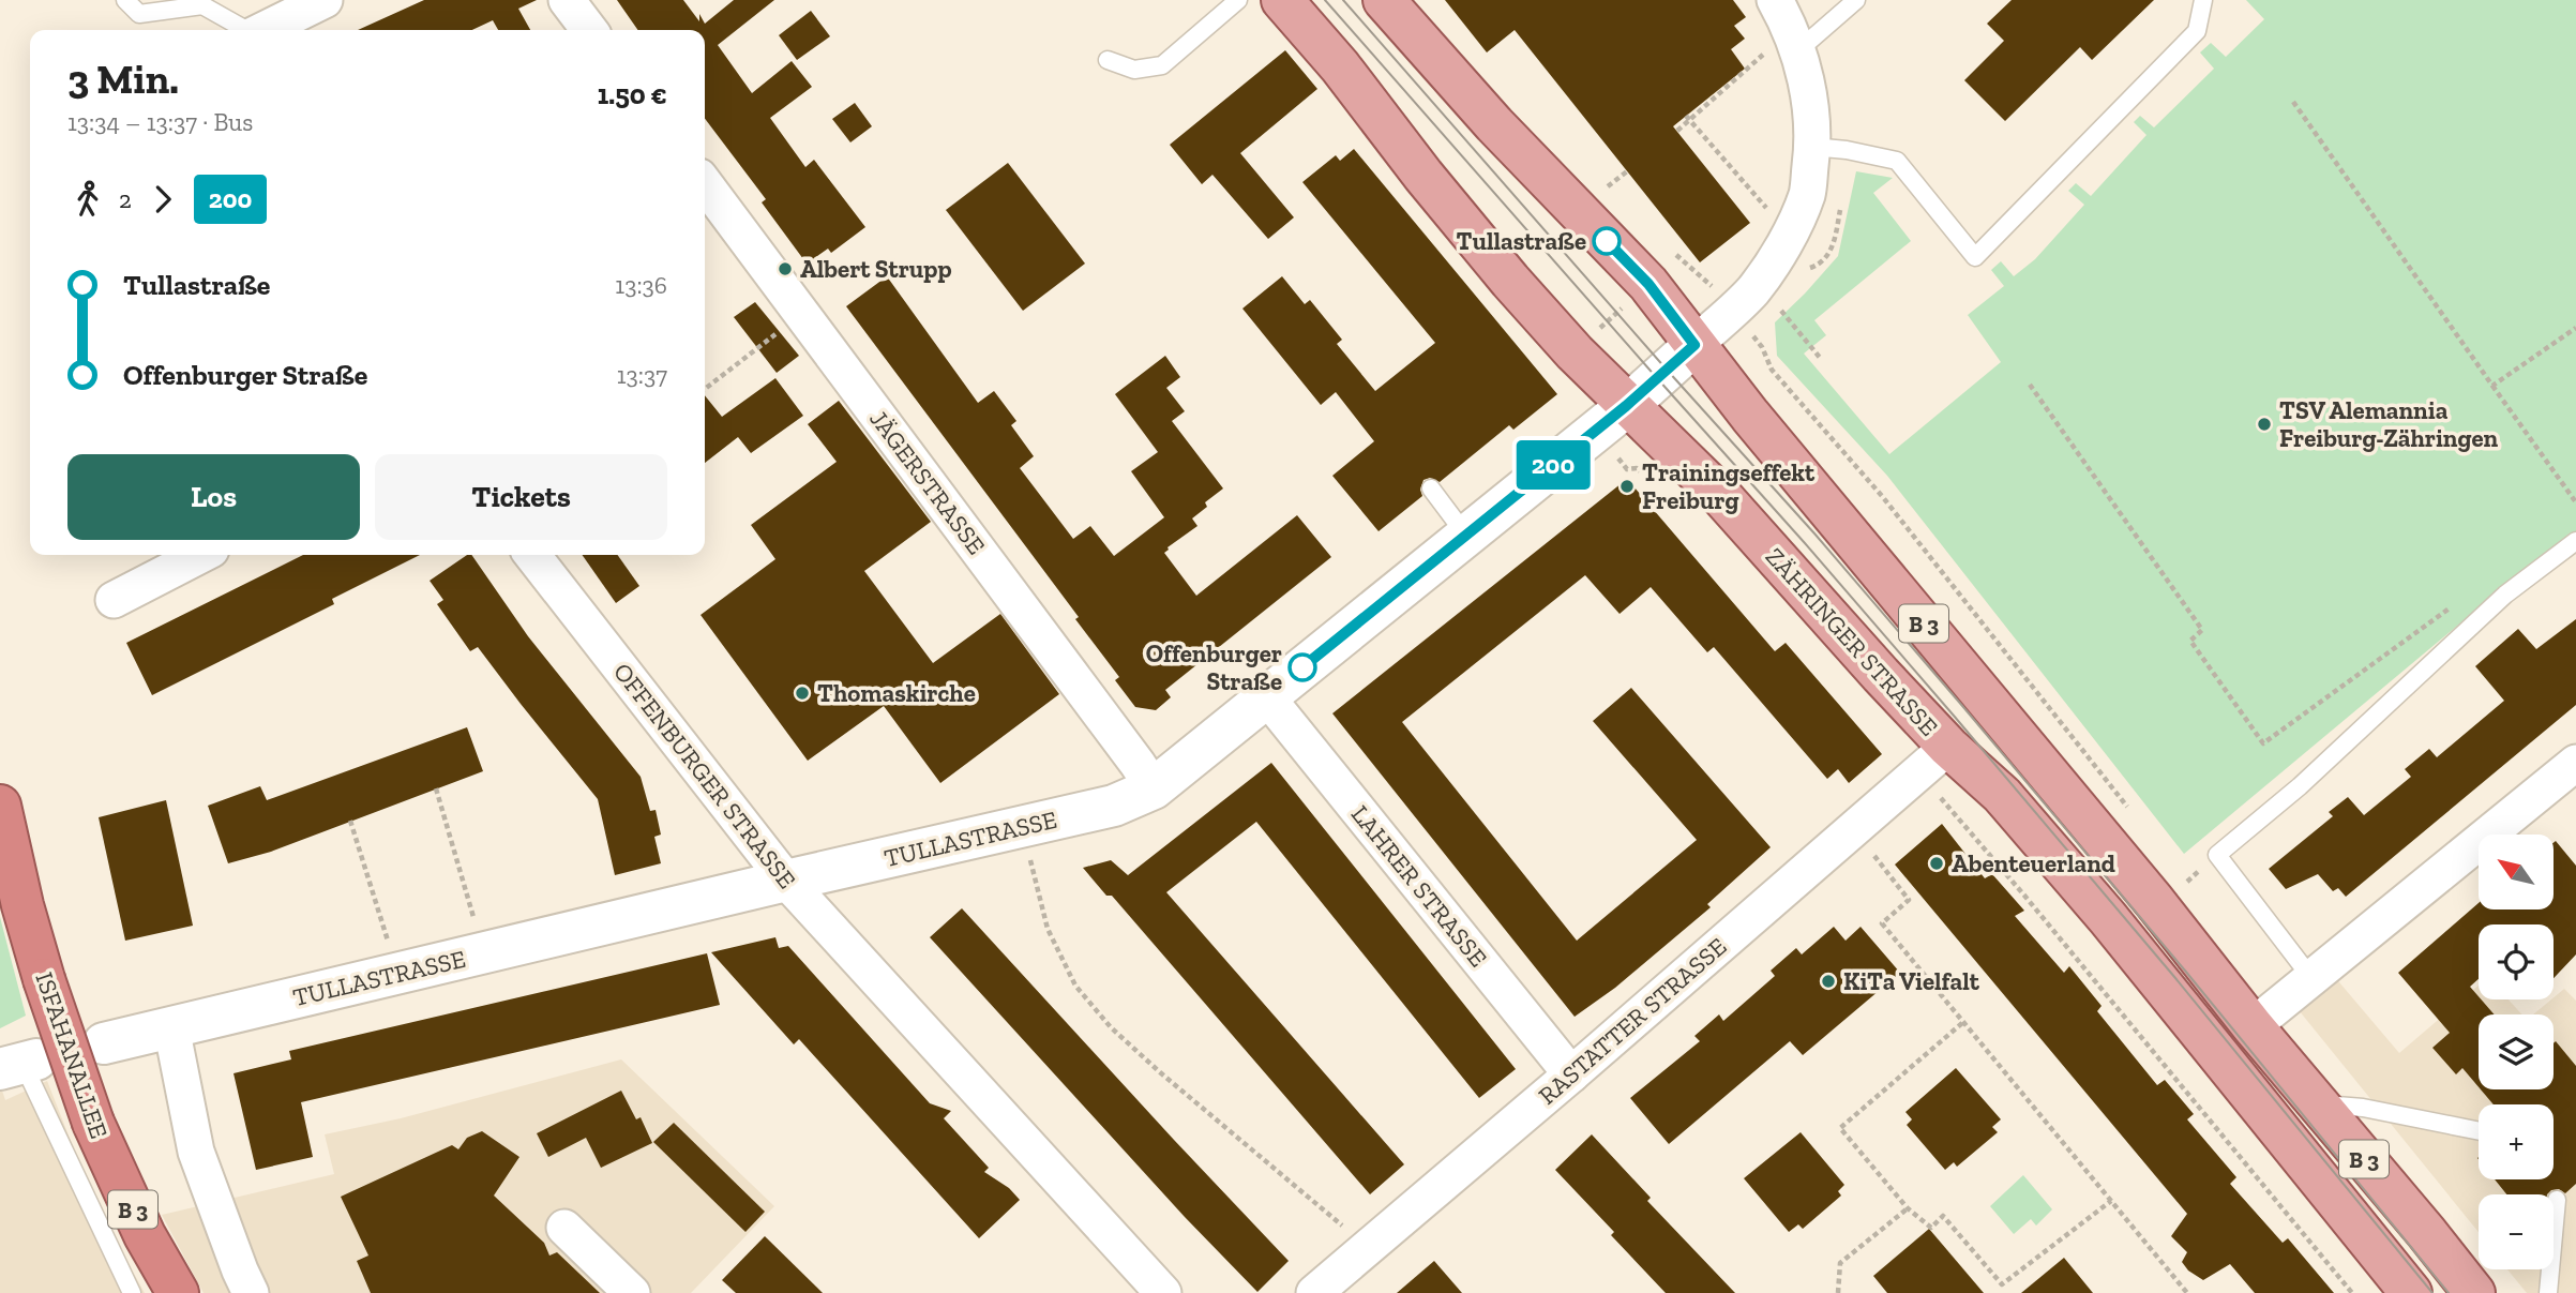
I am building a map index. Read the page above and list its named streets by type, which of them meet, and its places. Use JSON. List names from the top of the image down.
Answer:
{
  "streets": {
    "highway": ["B 3", "ISFAHANALLEE"],
    "main road": ["ZÄHRINGER STRASSE"],
    "street": [
      "JÄGERSTRASSE",
      "OFFENBURGER STRASSE",
      "TULLASTRASSE",
      "LAHRER STRASSE",
      "RASTATTER STRASSE"
    ]
  },
  "crossings": [
    ["JÄGERSTRASSE", "TULLASTRASSE"],
    ["B 3", "TULLASTRASSE"],
    ["ZÄHRINGER STRASSE", "TULLASTRASSE"],
    ["ZÄHRINGER STRASSE", "RASTATTER STRASSE"],
    ["OFFENBURGER STRASSE", "TULLASTRASSE"],
    ["TULLASTRASSE", "LAHRER STRASSE"],
    ["LAHRER STRASSE", "RASTATTER STRASSE"]
  ],
  "places": [
    "Tullastraße",
    "Albert Strupp",
    "TSV Alemannia Freiburg-Zähringen",
    "Trainingseffekt Freiburg",
    "Offenburger Straße",
    "Thomaskirche",
    "Abenteuerland",
    "KiTa Vielfalt"
  ],
  "lines": ["bus line 200"],
  "north": "top left",
  "page": {
    "on_map": "200",
    "heading": ["3 Min.", "13:34 – 13:37 · Bus", "1.50 €"],
    "legs": ["2", "200"],
    "list": [
      {
        "name": "Tullastraße",
        "value": "13:36"
      },
      {
        "name": "Offenburger Straße",
        "value": "13:37"
      }
    ],
    "buttons": ["Los", "Tickets"],
    "map_buttons": ["+", "−"]
  }
}
